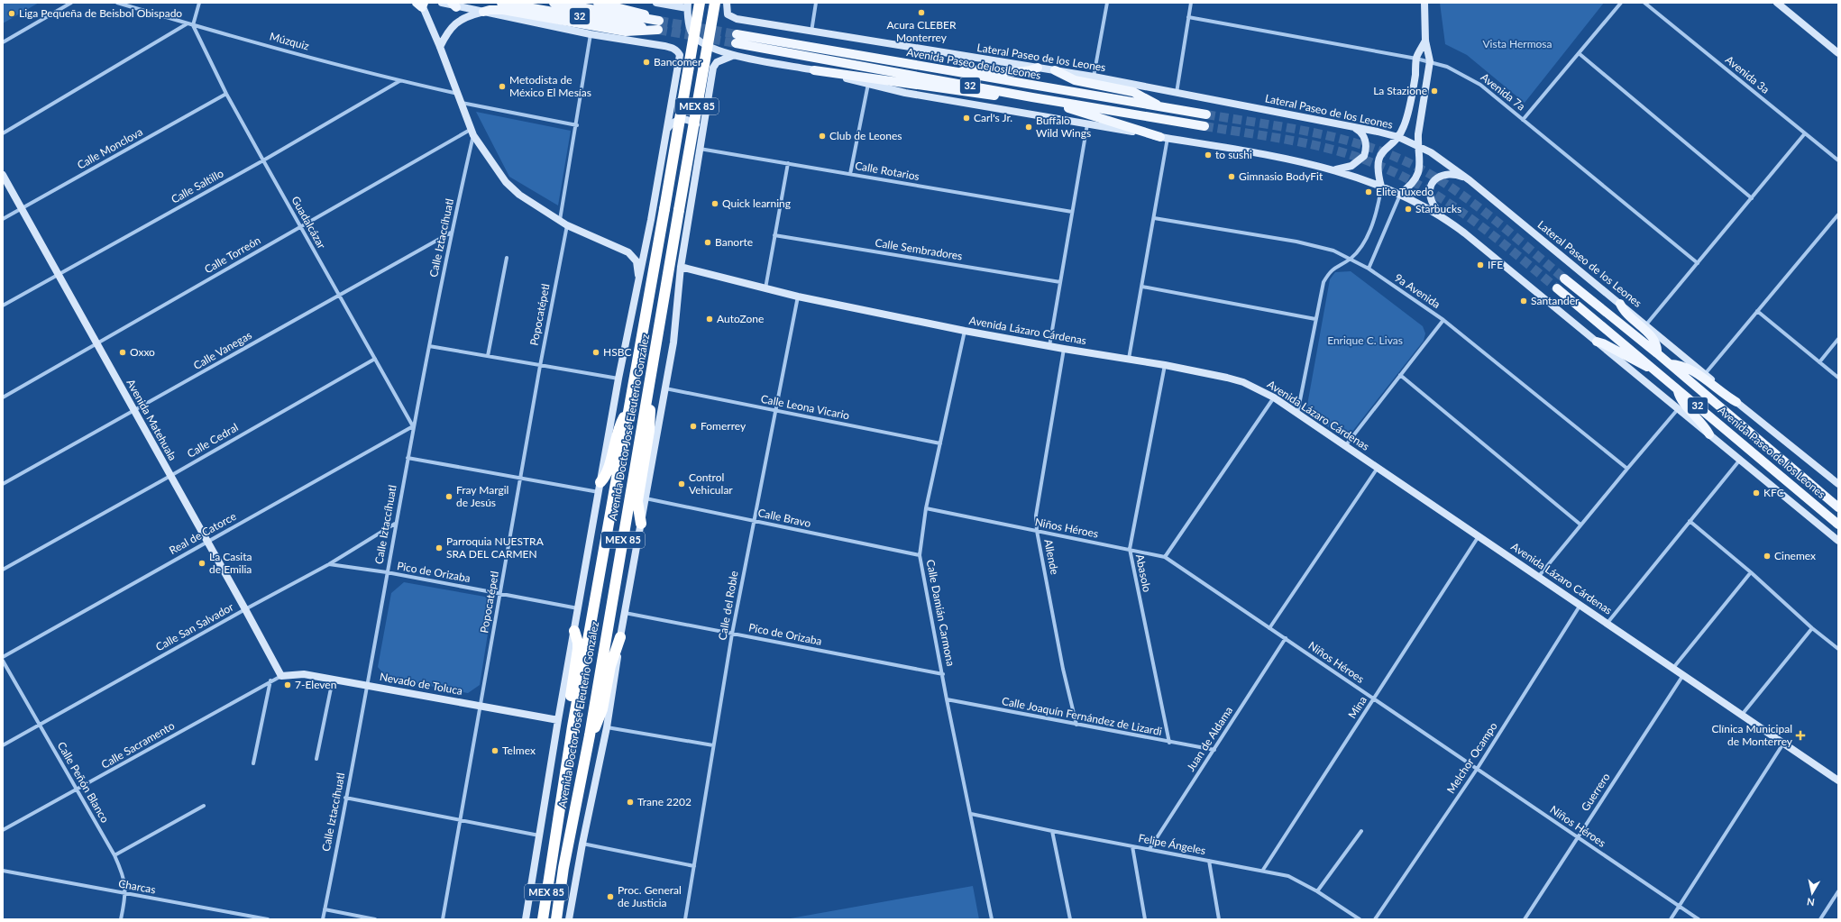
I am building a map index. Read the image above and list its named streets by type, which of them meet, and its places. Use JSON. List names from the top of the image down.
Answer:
{
  "streets": {
    "highway": ["MEX 85", "Avenida Doctor José Eleuterio González"],
    "main road": ["32", "Avenida Paseo de los Leones"],
    "street": [
      "Múzquiz",
      "Lateral Paseo de los Leones",
      "Avenida 3a",
      "Avenida 7a",
      "Calle Monclova",
      "Calle Rotarios",
      "Calle Saltillo",
      "Guadalcázar",
      "Calle Iztaccíhuatl",
      "Calle Sembradores",
      "Calle Torreón",
      "9a Avenida",
      "Popocatépetl",
      "Avenida Lázaro Cárdenas",
      "Calle Vanegas",
      "Calle Leona Vicario",
      "Avenida Matehuala",
      "Calle Cedral",
      "Calle Bravo",
      "Niños Héroes",
      "Real de Catorce",
      "Allende",
      "Pico de Orizaba",
      "Abasolo",
      "Calle del Roble",
      "Calle Damián Carmona",
      "Calle San Salvador",
      "Nevado de Toluca",
      "Mina",
      "Calle Joaquín Fernández de Lizardi",
      "Juan de Aldama",
      "Calle Sacramento",
      "Melchor Ocampo",
      "Calle Peñón Blanco",
      "Guerrero",
      "Felipe Ángeles",
      "Charcas"
    ]
  },
  "crossings": [
    ["Múzquiz", "Calle Saltillo"],
    ["Múzquiz", "Guadalcázar"],
    ["Calle Monclova", "Guadalcázar"],
    ["Calle Monclova", "Avenida Matehuala"],
    ["Calle Saltillo", "Guadalcázar"],
    ["Calle Saltillo", "Avenida Matehuala"],
    ["Guadalcázar", "Calle Iztaccíhuatl"],
    ["Guadalcázar", "Calle Torreón"],
    ["Guadalcázar", "Calle Vanegas"],
    ["Guadalcázar", "Calle Cedral"],
    ["Guadalcázar", "Real de Catorce"],
    ["Calle Iztaccíhuatl", "Calle Torreón"],
    ["Calle Iztaccíhuatl", "Calle Vanegas"],
    ["Calle Iztaccíhuatl", "Real de Catorce"],
    ["Calle Iztaccíhuatl", "Pico de Orizaba"],
    ["Calle Iztaccíhuatl", "Calle San Salvador"],
    ["Calle Iztaccíhuatl", "Nevado de Toluca"],
    ["Calle Torreón", "Avenida Matehuala"],
    ["Popocatépetl", "Pico de Orizaba"],
    ["Popocatépetl", "Nevado de Toluca"],
    ["Avenida Lázaro Cárdenas", "Allende"],
    ["Avenida Lázaro Cárdenas", "Abasolo"],
    ["Avenida Lázaro Cárdenas", "Calle del Roble"],
    ["Avenida Lázaro Cárdenas", "Calle Damián Carmona"],
    ["Avenida Lázaro Cárdenas", "Mina"],
    ["Avenida Lázaro Cárdenas", "Melchor Ocampo"],
    ["Avenida Lázaro Cárdenas", "Guerrero"],
    ["Calle Vanegas", "Avenida Matehuala"],
    ["Calle Leona Vicario", "Calle del Roble"],
    ["Calle Leona Vicario", "Calle Damián Carmona"],
    ["Avenida Matehuala", "Calle Cedral"],
    ["Avenida Matehuala", "Real de Catorce"],
    ["Avenida Matehuala", "Calle San Salvador"],
    ["Avenida Matehuala", "Nevado de Toluca"],
    ["Avenida Matehuala", "Calle Sacramento"],
    ["Avenida Doctor José Eleuterio González", "Pico de Orizaba"],
    ["Avenida Doctor José Eleuterio González", "Nevado de Toluca"],
    ["Calle Bravo", "Calle del Roble"],
    ["Calle Bravo", "Calle Damián Carmona"],
    ["Niños Héroes", "Allende"],
    ["Niños Héroes", "Abasolo"],
    ["Niños Héroes", "Calle Damián Carmona"],
    ["Niños Héroes", "Mina"],
    ["Niños Héroes", "Juan de Aldama"],
    ["Niños Héroes", "Melchor Ocampo"],
    ["Niños Héroes", "Guerrero"],
    ["Allende", "Calle Joaquín Fernández de Lizardi"],
    ["Pico de Orizaba", "Calle del Roble"],
    ["Pico de Orizaba", "Calle Damián Carmona"],
    ["Pico de Orizaba", "Calle San Salvador"],
    ["Abasolo", "Calle Joaquín Fernández de Lizardi"],
    ["Calle Damián Carmona", "Calle Joaquín Fernández de Lizardi"],
    ["Calle Damián Carmona", "Felipe Ángeles"],
    ["Calle San Salvador", "Calle Peñón Blanco"],
    ["Nevado de Toluca", "Calle Sacramento"],
    ["Mina", "Felipe Ángeles"],
    ["Calle Joaquín Fernández de Lizardi", "Juan de Aldama"],
    ["Juan de Aldama", "Felipe Ángeles"],
    ["Calle Sacramento", "Calle Peñón Blanco"],
    ["Calle Peñón Blanco", "Charcas"]
  ],
  "parks": ["Vista Hermosa", "Enrique C. Livas"],
  "places": {
    "other": [
      "Acura CLEBER Monterrey",
      "Liga Pequeña de Beisbol Obispado",
      "Bancomer",
      "Metodista de México El Mesías",
      "La Stazione",
      "Carl's Jr.",
      "Buffalo Wild Wings",
      "Club de Leones",
      "to sushi",
      "Gimnasio BodyFit",
      "Elite Tuxedo",
      "Quick learning",
      "Starbucks",
      "Banorte",
      "IFE",
      "Santander",
      "AutoZone",
      "Oxxo",
      "HSBC",
      "Fomerrey",
      "Control Vehicular",
      "KFC",
      "Fray Margil de Jesús",
      "Parroquia NUESTRA SRA DEL CARMEN",
      "Cinemex",
      "La Casita de Emilia",
      "7-Eleven",
      "Telmex",
      "Trane 2202",
      "Proc. General de Justicia"
    ],
    "health": ["Clínica Municipal de Monterrey"]
  },
  "north": "bottom"
}
